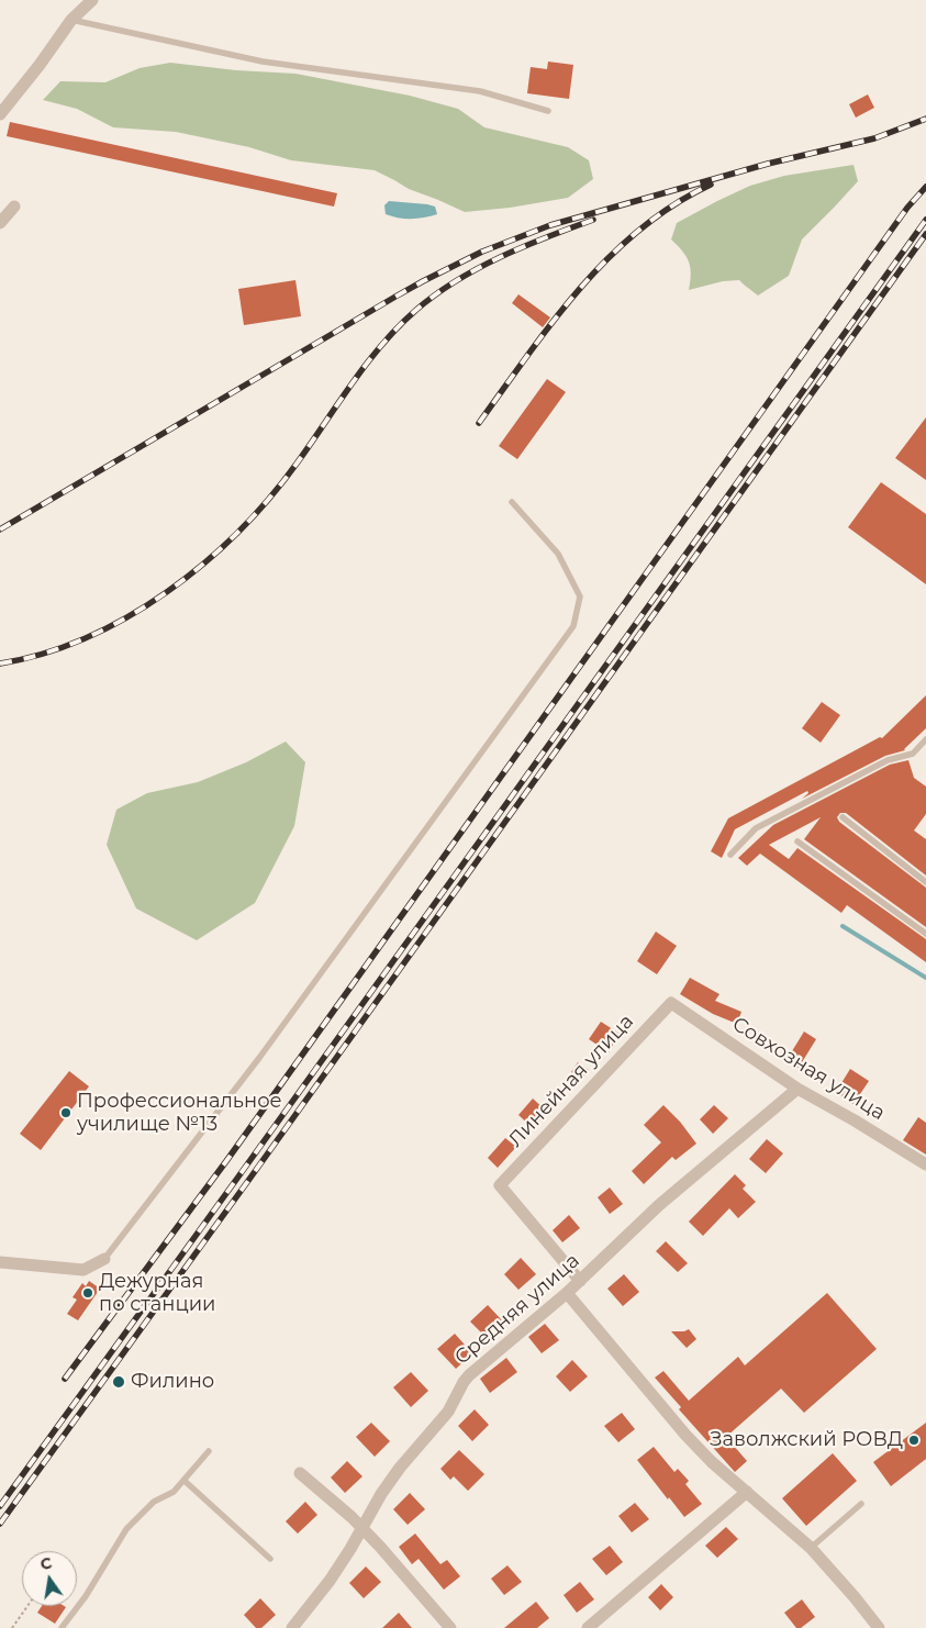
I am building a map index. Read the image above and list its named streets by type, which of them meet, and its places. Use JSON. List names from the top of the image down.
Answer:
{
  "streets": {
    "street": ["Совхозная улица", "Линейная улица", "Средняя улица"]
  },
  "crossings": [
    ["Совхозная улица", "Линейная улица"],
    ["Совхозная улица", "Средняя улица"],
    ["Линейная улица", "Средняя улица"]
  ],
  "places": [
    "Профессиональное училище №13",
    "Дежурная по станции",
    "Филино",
    "Заволжский РОВД"
  ],
  "north": "top"
}
